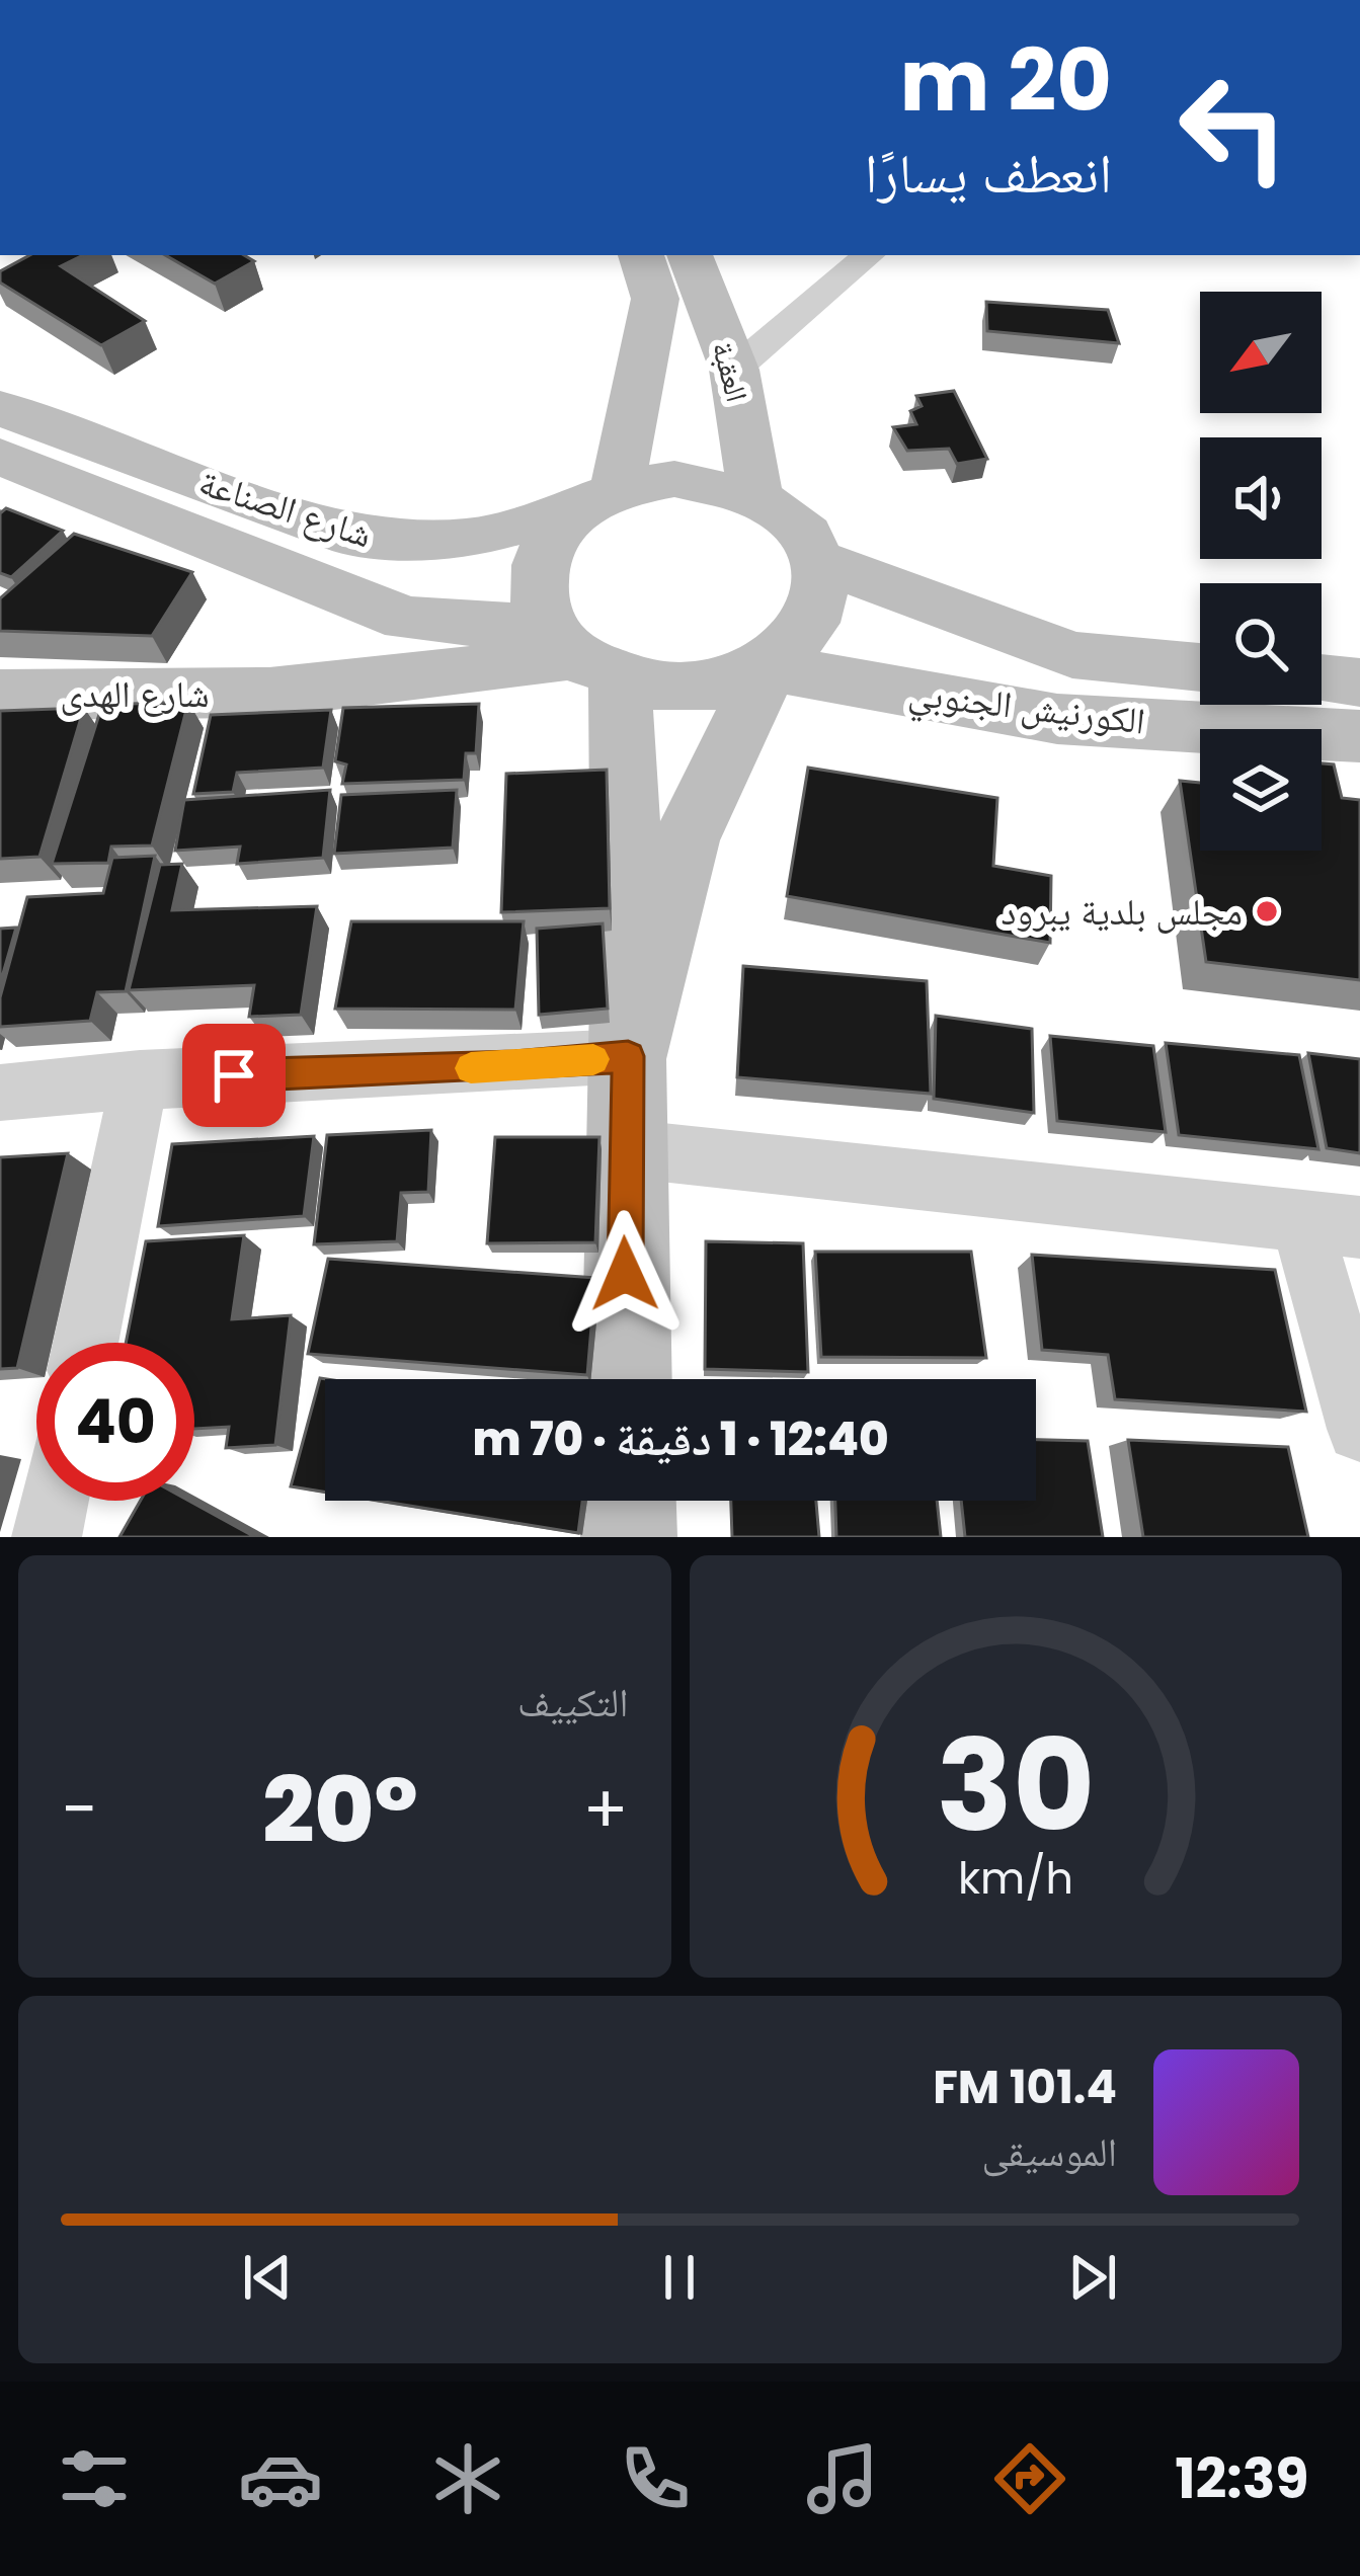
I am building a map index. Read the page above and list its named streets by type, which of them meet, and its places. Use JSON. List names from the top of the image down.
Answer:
{
  "streets": {
    "main road": [
      "العقبة",
      "شارع الصناعة",
      "شارع الهدى",
      "الكورنيش الجنوبي"
    ]
  },
  "crossings": [
    ["العقبة", "شارع الصناعة"],
    ["العقبة", "شارع الهدى"],
    ["العقبة", "الكورنيش الجنوبي"],
    ["شارع الصناعة", "شارع الهدى"],
    ["شارع الصناعة", "الكورنيش الجنوبي"],
    ["شارع الهدى", "الكورنيش الجنوبي"]
  ],
  "places": ["مجلس بلدية يبرود"],
  "north": "bottom left",
  "page": {
    "turn": ["20 m", "انعطف يسارًا"],
    "limit": "40",
    "trip": "12:40 · 1 دقيقة · 70 m",
    "tile": "التكييف",
    "heat": ["−", "20°", "+"],
    "song": ["101.4 FM", "الموسيقى"],
    "tabs": "12:39",
    "gauge": ["30", "km/h"]
  }
}
